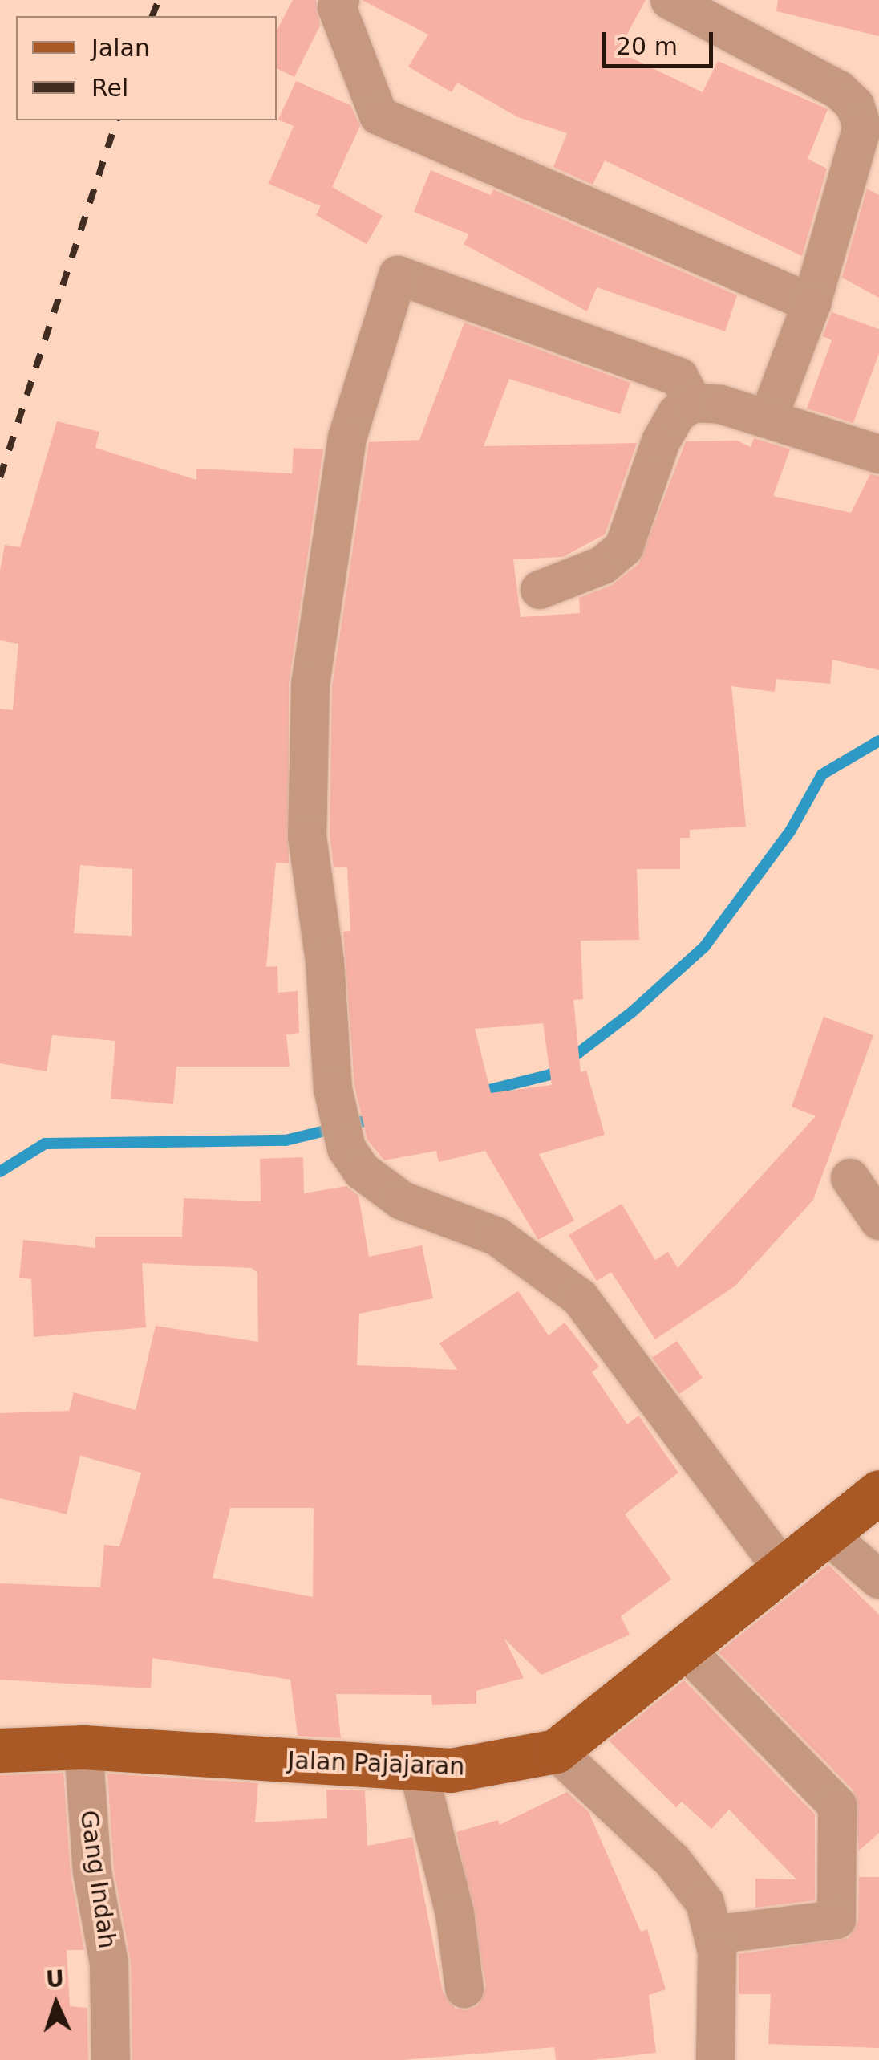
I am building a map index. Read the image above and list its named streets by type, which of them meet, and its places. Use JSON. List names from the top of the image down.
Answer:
{
  "streets": {
    "main road": ["Jalan Pajajaran"],
    "street": ["Gang Indah"]
  },
  "crossings": [
    ["Jalan Pajajaran", "Gang Indah"]
  ],
  "legend": ["Jalan", "Rel"],
  "scale_bar": "20 m",
  "north": "top"
}
